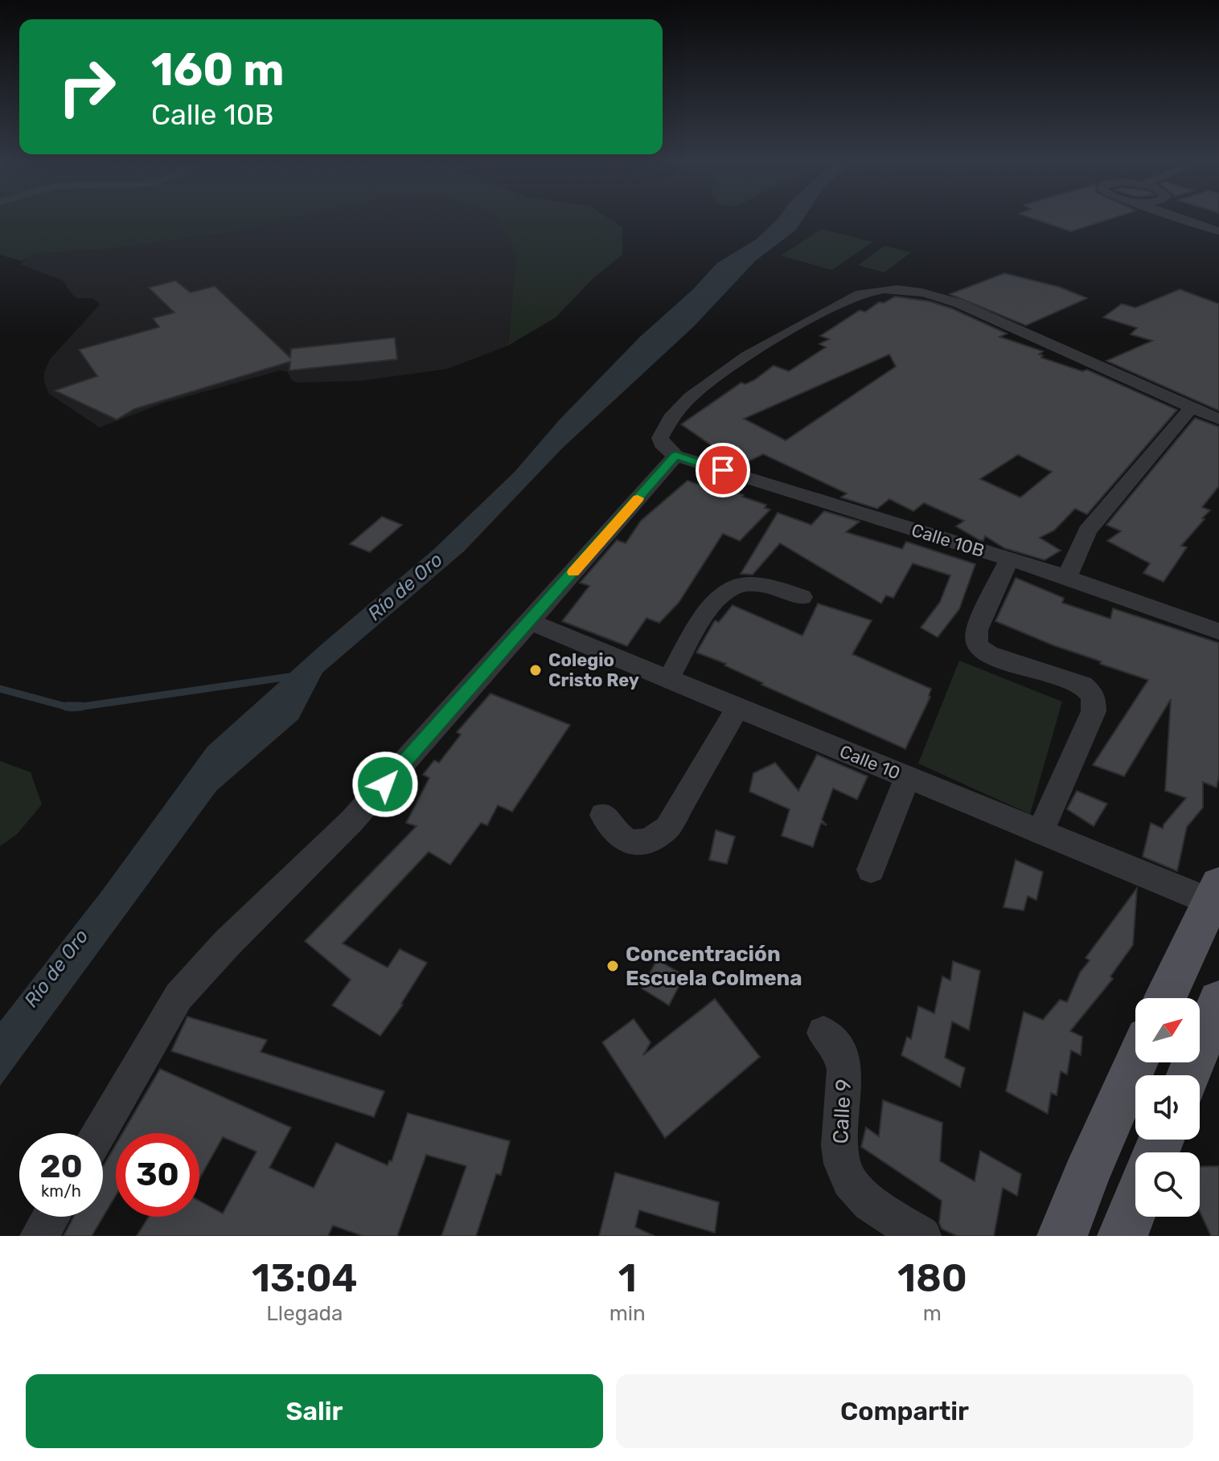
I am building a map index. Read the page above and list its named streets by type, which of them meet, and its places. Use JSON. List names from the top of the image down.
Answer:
{
  "streets": {
    "street": ["Calle 10B", "Calle 10", "Calle 9"]
  },
  "water": ["Río de Oro"],
  "places": ["Colegio Cristo Rey", "Concentración Escuela Colmena"],
  "north": "top right",
  "page": {
    "turn": ["160 m", "Calle 10B"],
    "speed": "20 km/h",
    "limit": "30",
    "eta": [
      "13:04",
      "Llegada",
      "1",
      "min",
      "180",
      "m"
    ],
    "buttons": ["Salir", "Compartir"]
  }
}
